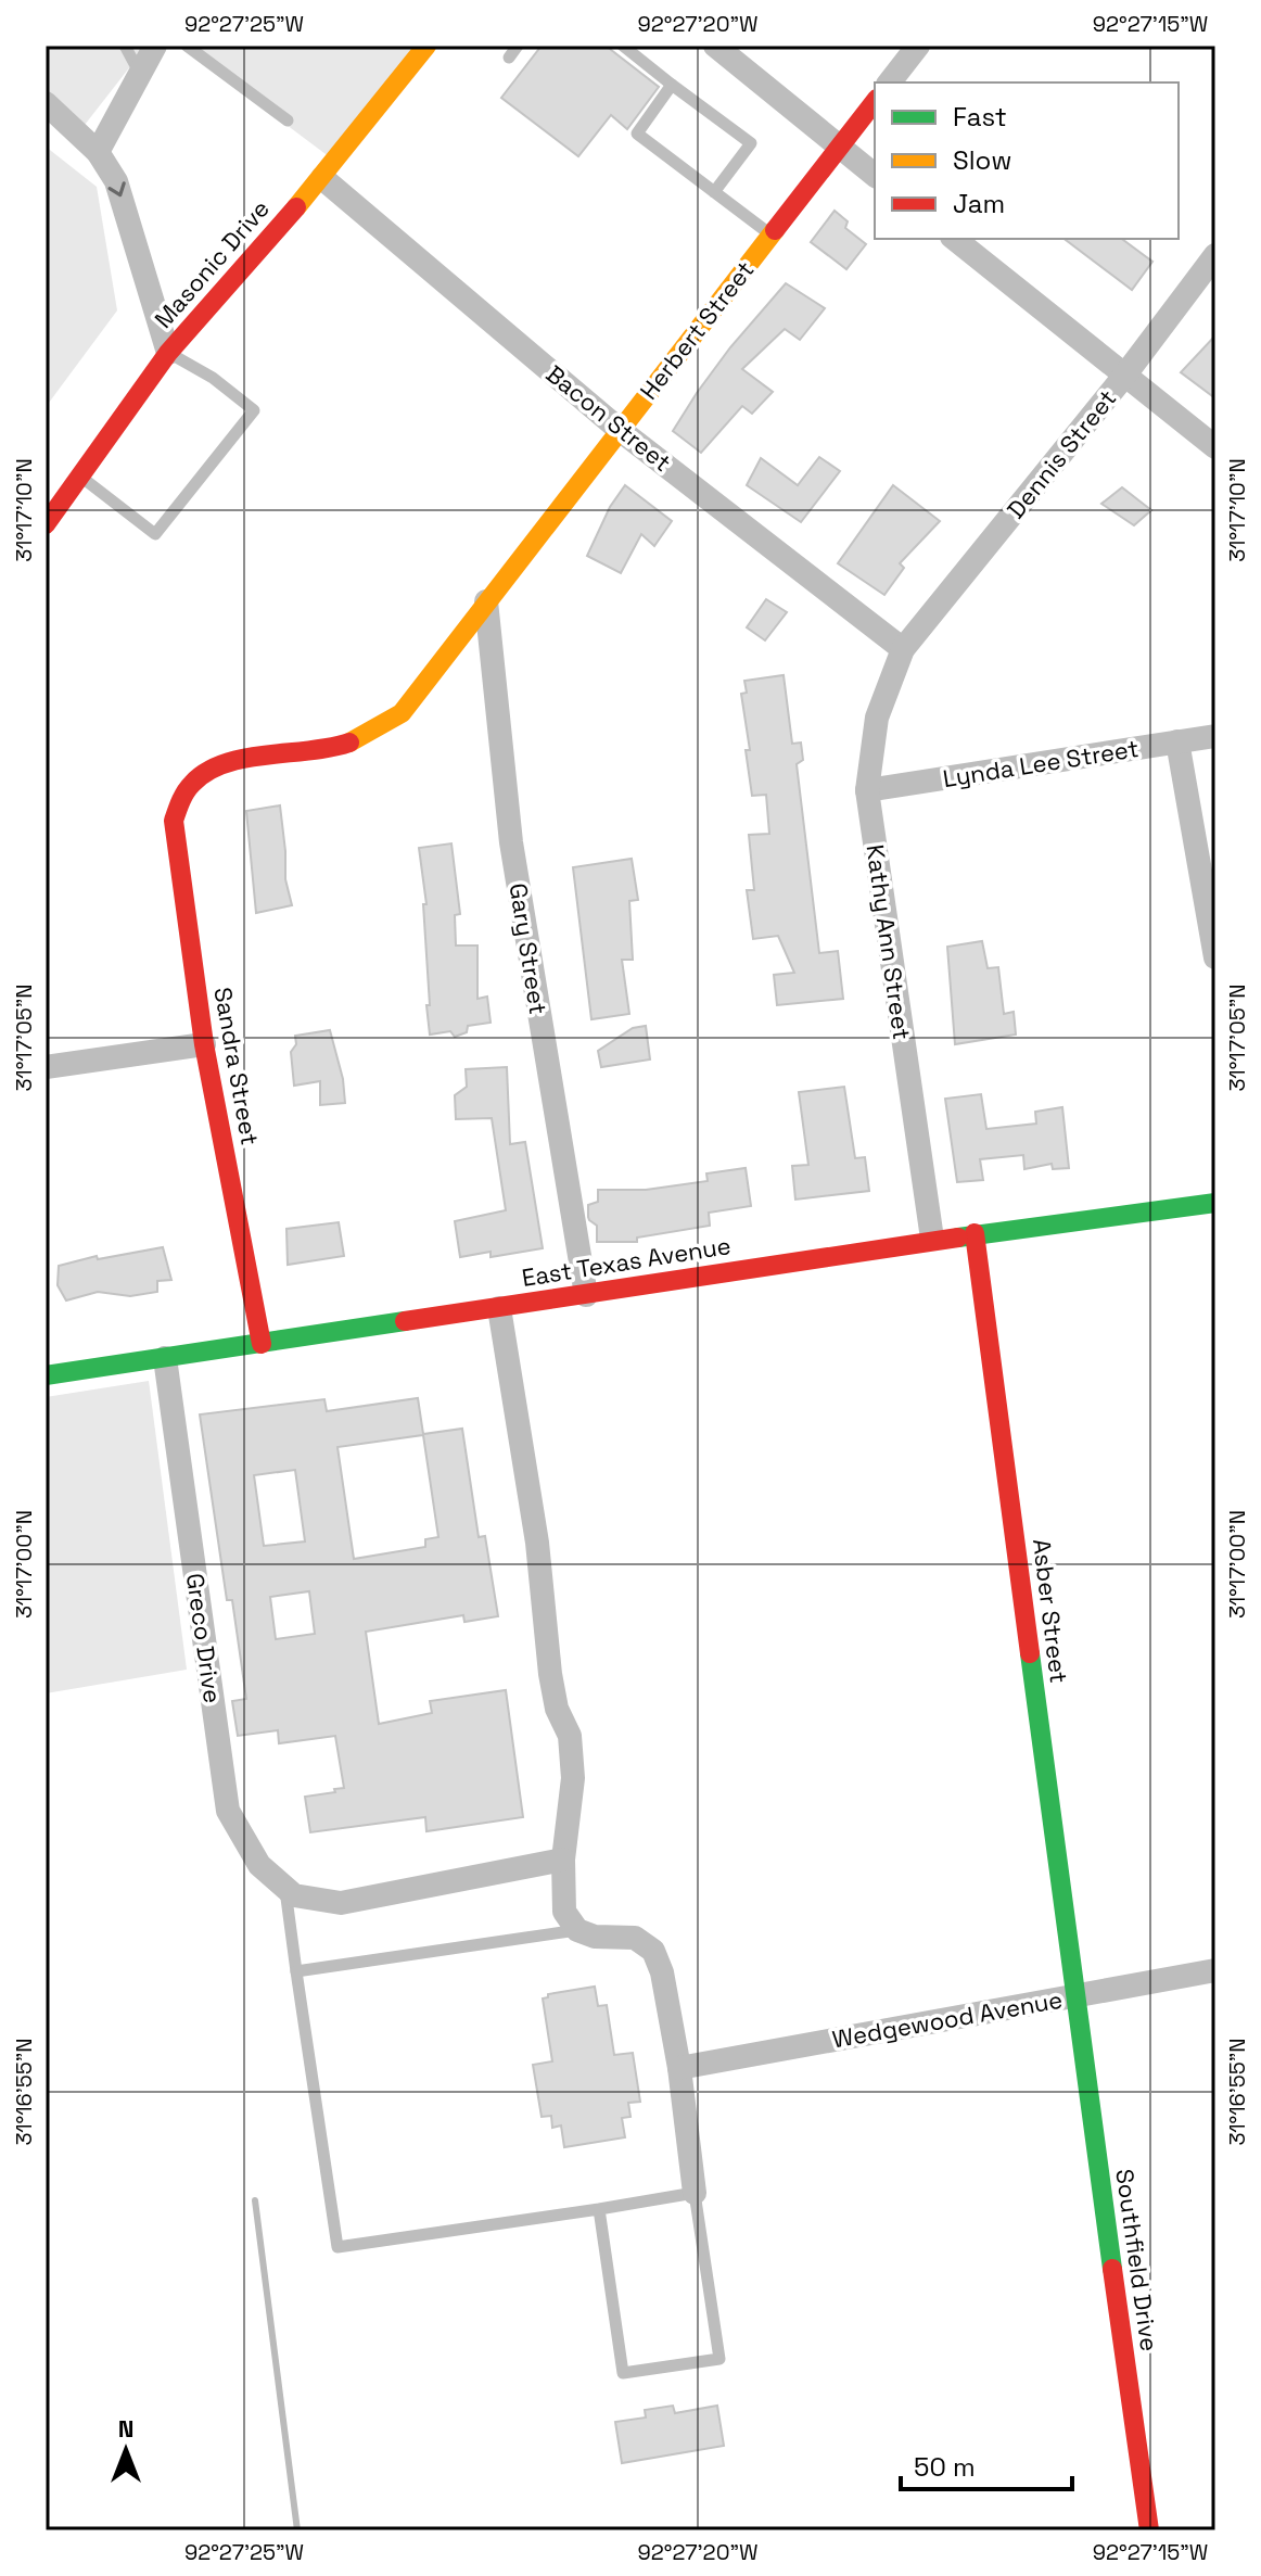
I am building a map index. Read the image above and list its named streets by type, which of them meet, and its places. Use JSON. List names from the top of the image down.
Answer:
{
  "streets": {
    "street": [
      "Masonic Drive",
      "Herbert Street",
      "Bacon Street",
      "Dennis Street",
      "Lynda Lee Street",
      "Kathy Ann Street",
      "Gary Street",
      "Sandra Street",
      "East Texas Avenue",
      "Asber Street",
      "Greco Drive",
      "Wedgewood Avenue",
      "Southfield Drive"
    ]
  },
  "crossings": [
    ["Masonic Drive", "Bacon Street"],
    ["Herbert Street", "Bacon Street"],
    ["Herbert Street", "Gary Street"],
    ["Herbert Street", "Sandra Street"],
    ["Bacon Street", "Dennis Street"],
    ["Bacon Street", "Kathy Ann Street"],
    ["Dennis Street", "Kathy Ann Street"],
    ["Lynda Lee Street", "Kathy Ann Street"],
    ["Kathy Ann Street", "East Texas Avenue"],
    ["Gary Street", "East Texas Avenue"],
    ["Sandra Street", "East Texas Avenue"],
    ["East Texas Avenue", "Asber Street"],
    ["East Texas Avenue", "Greco Drive"],
    ["Asber Street", "Wedgewood Avenue"],
    ["Asber Street", "Southfield Drive"],
    ["Wedgewood Avenue", "Southfield Drive"]
  ],
  "legend": ["Fast", "Slow", "Jam"],
  "scale_bar": "50 m",
  "north": "top",
  "coordinates": [
    "92°27'25\"W",
    "92°27'20\"W",
    "92°27'15\"W",
    "31°17'10\"N",
    "31°17'05\"N",
    "31°17'00\"N",
    "31°16'55\"N"
  ]
}
